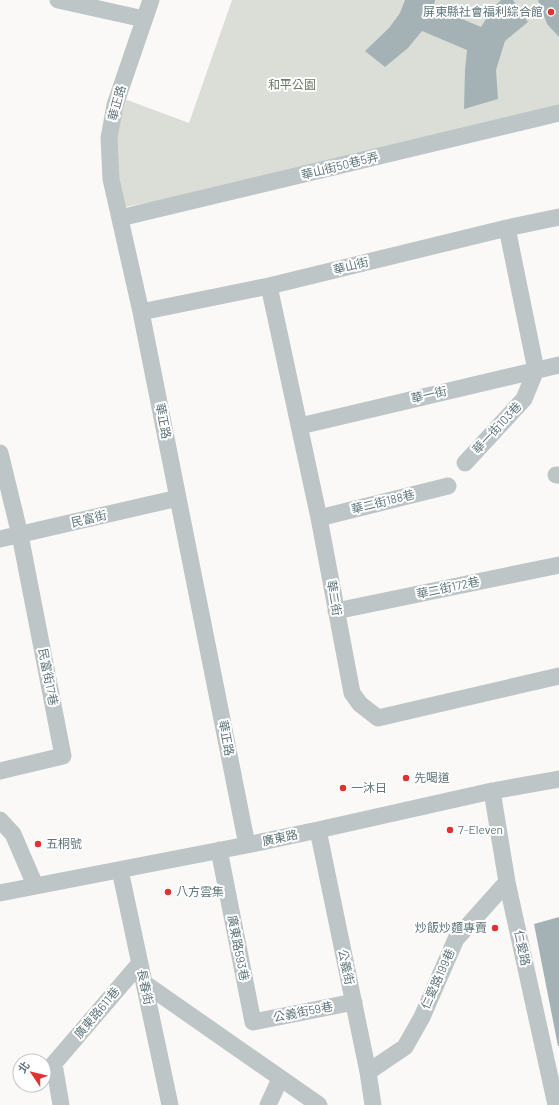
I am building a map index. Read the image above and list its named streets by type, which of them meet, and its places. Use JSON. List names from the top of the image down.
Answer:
{
  "streets": {
    "street": [
      "華正路",
      "華山街50巷5弄",
      "華山街",
      "華一街",
      "華一街103巷",
      "華二街188巷",
      "民富街",
      "華二街172巷",
      "華二街",
      "民富街17巷",
      "廣東路",
      "廣東路593巷",
      "仁愛路",
      "公義街",
      "仁愛路199巷",
      "長春街",
      "公義街59巷",
      "廣東路611巷"
    ]
  },
  "crossings": [
    ["華正路", "華山街50巷5弄"],
    ["華正路", "華山街"],
    ["華正路", "民富街"],
    ["華正路", "廣東路"],
    ["華山街", "華二街"],
    ["華一街", "華一街103巷"],
    ["華一街", "華二街"],
    ["華二街188巷", "華二街"],
    ["民富街", "民富街17巷"],
    ["華二街172巷", "華二街"],
    ["廣東路", "廣東路593巷"],
    ["廣東路", "仁愛路"],
    ["廣東路", "公義街"],
    ["廣東路", "長春街"],
    ["廣東路593巷", "公義街59巷"],
    ["仁愛路", "仁愛路199巷"],
    ["公義街", "仁愛路199巷"],
    ["公義街", "公義街59巷"],
    ["長春街", "廣東路611巷"]
  ],
  "parks": ["和平公園"],
  "places": [
    "屏東縣社會福利綜合館",
    "先喝道",
    "一沐日",
    "7-Eleven",
    "五桐號",
    "八方雲集",
    "炒飯炒麵專賣"
  ],
  "north": "top left"
}
